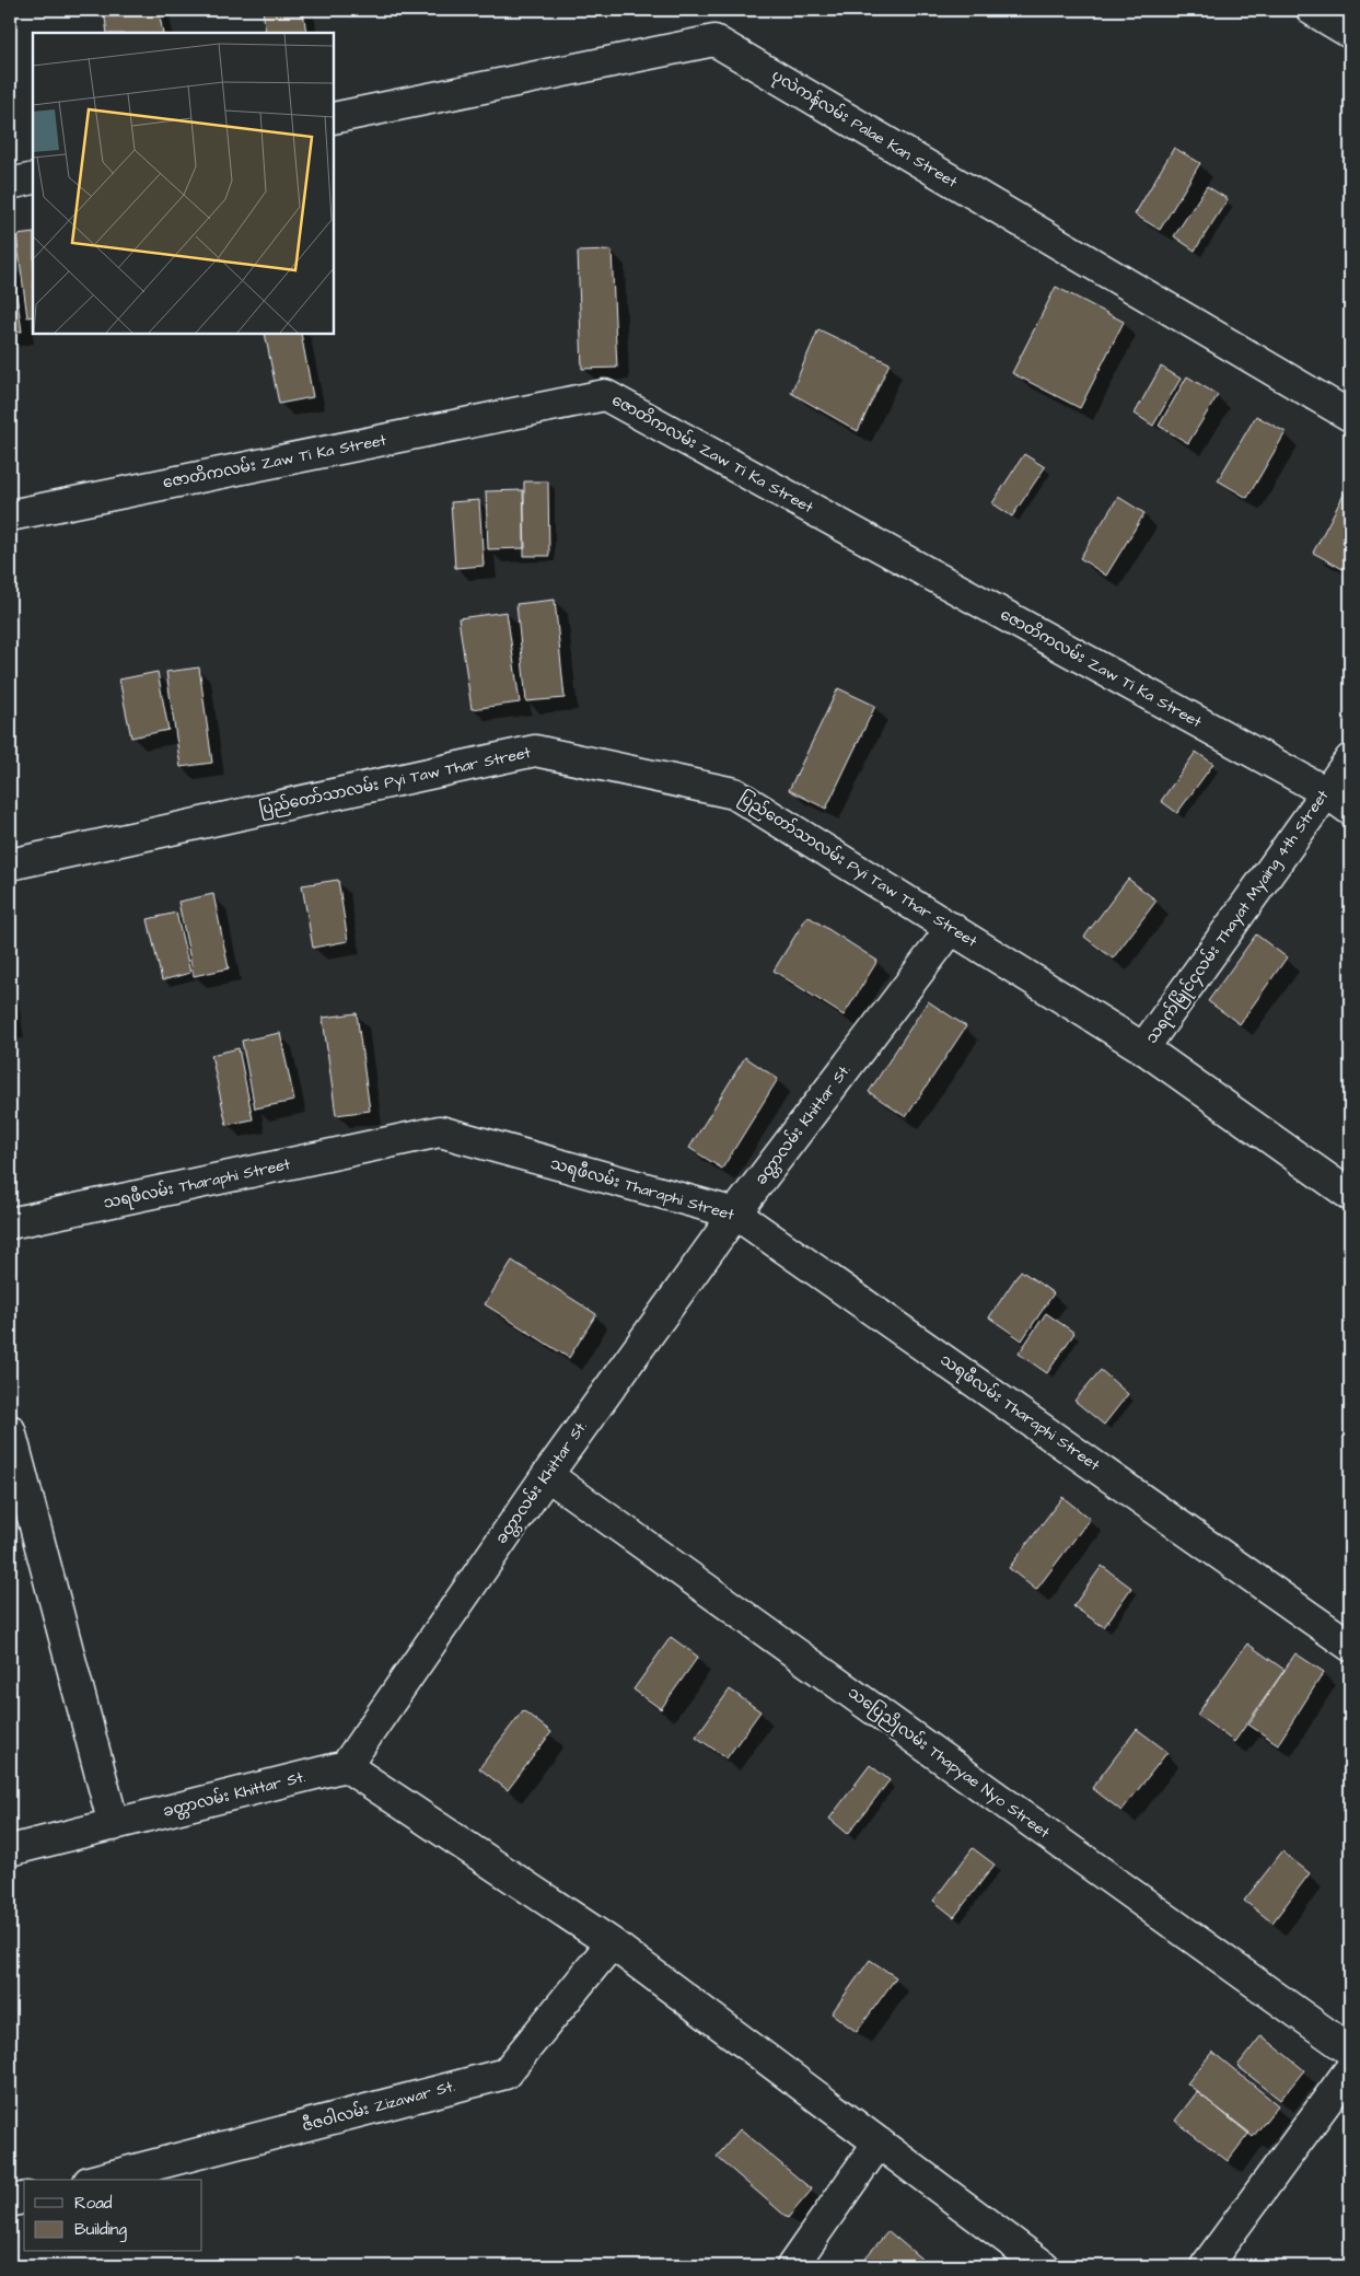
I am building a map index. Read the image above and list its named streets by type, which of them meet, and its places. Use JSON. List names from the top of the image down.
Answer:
{
  "streets": {
    "street": [
      "ပုလဲကန်လမ်း Palae Kan Street",
      "ဇောတိကလမ်း Zaw Ti Ka Street",
      "ပြည်တော်သာလမ်း Pyi Taw Thar Street",
      "သရက်မြိုင်၄လမ်း Thayat Myaing 4th Street",
      "ခတ္တာလမ်း Khittar St.",
      "သရဖီလမ်း Tharaphi Street",
      "သပြေညိုလမ်း Thapyae Nyo Street",
      "ဇီဇဝါလမ်း Zizawar St."
    ]
  },
  "crossings": [
    ["ဇောတိကလမ်း Zaw Ti Ka Street", "သရက်မြိုင်၄လမ်း Thayat Myaing 4th Street"],
    ["ပြည်တော်သာလမ်း Pyi Taw Thar Street", "သရက်မြိုင်၄လမ်း Thayat Myaing 4th Street"],
    ["ပြည်တော်သာလမ်း Pyi Taw Thar Street", "ခတ္တာလမ်း Khittar St."],
    ["ခတ္တာလမ်း Khittar St.", "သရဖီလမ်း Tharaphi Street"],
    ["ခတ္တာလမ်း Khittar St.", "သပြေညိုလမ်း Thapyae Nyo Street"]
  ],
  "legend": ["Road", "Building"]
}
